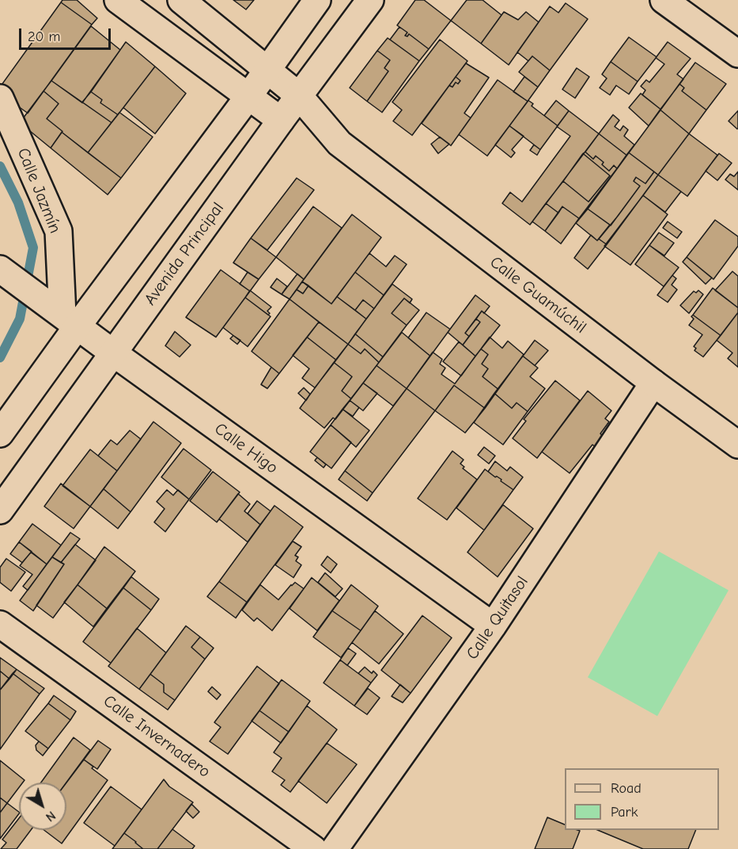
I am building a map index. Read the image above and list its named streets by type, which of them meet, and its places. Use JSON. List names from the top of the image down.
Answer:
{
  "streets": {
    "street": [
      "Calle Jazmín",
      "Avenida Principal",
      "Calle Guamúchil",
      "Calle Higo",
      "Calle Quitasol",
      "Calle Invernadero"
    ]
  },
  "crossings": [
    ["Calle Jazmín", "Calle Higo"],
    ["Avenida Principal", "Calle Guamúchil"],
    ["Avenida Principal", "Calle Higo"],
    ["Calle Guamúchil", "Calle Quitasol"],
    ["Calle Higo", "Calle Quitasol"]
  ],
  "legend": ["Road", "Park"],
  "scale_bar": "20 m",
  "north": "bottom right"
}
